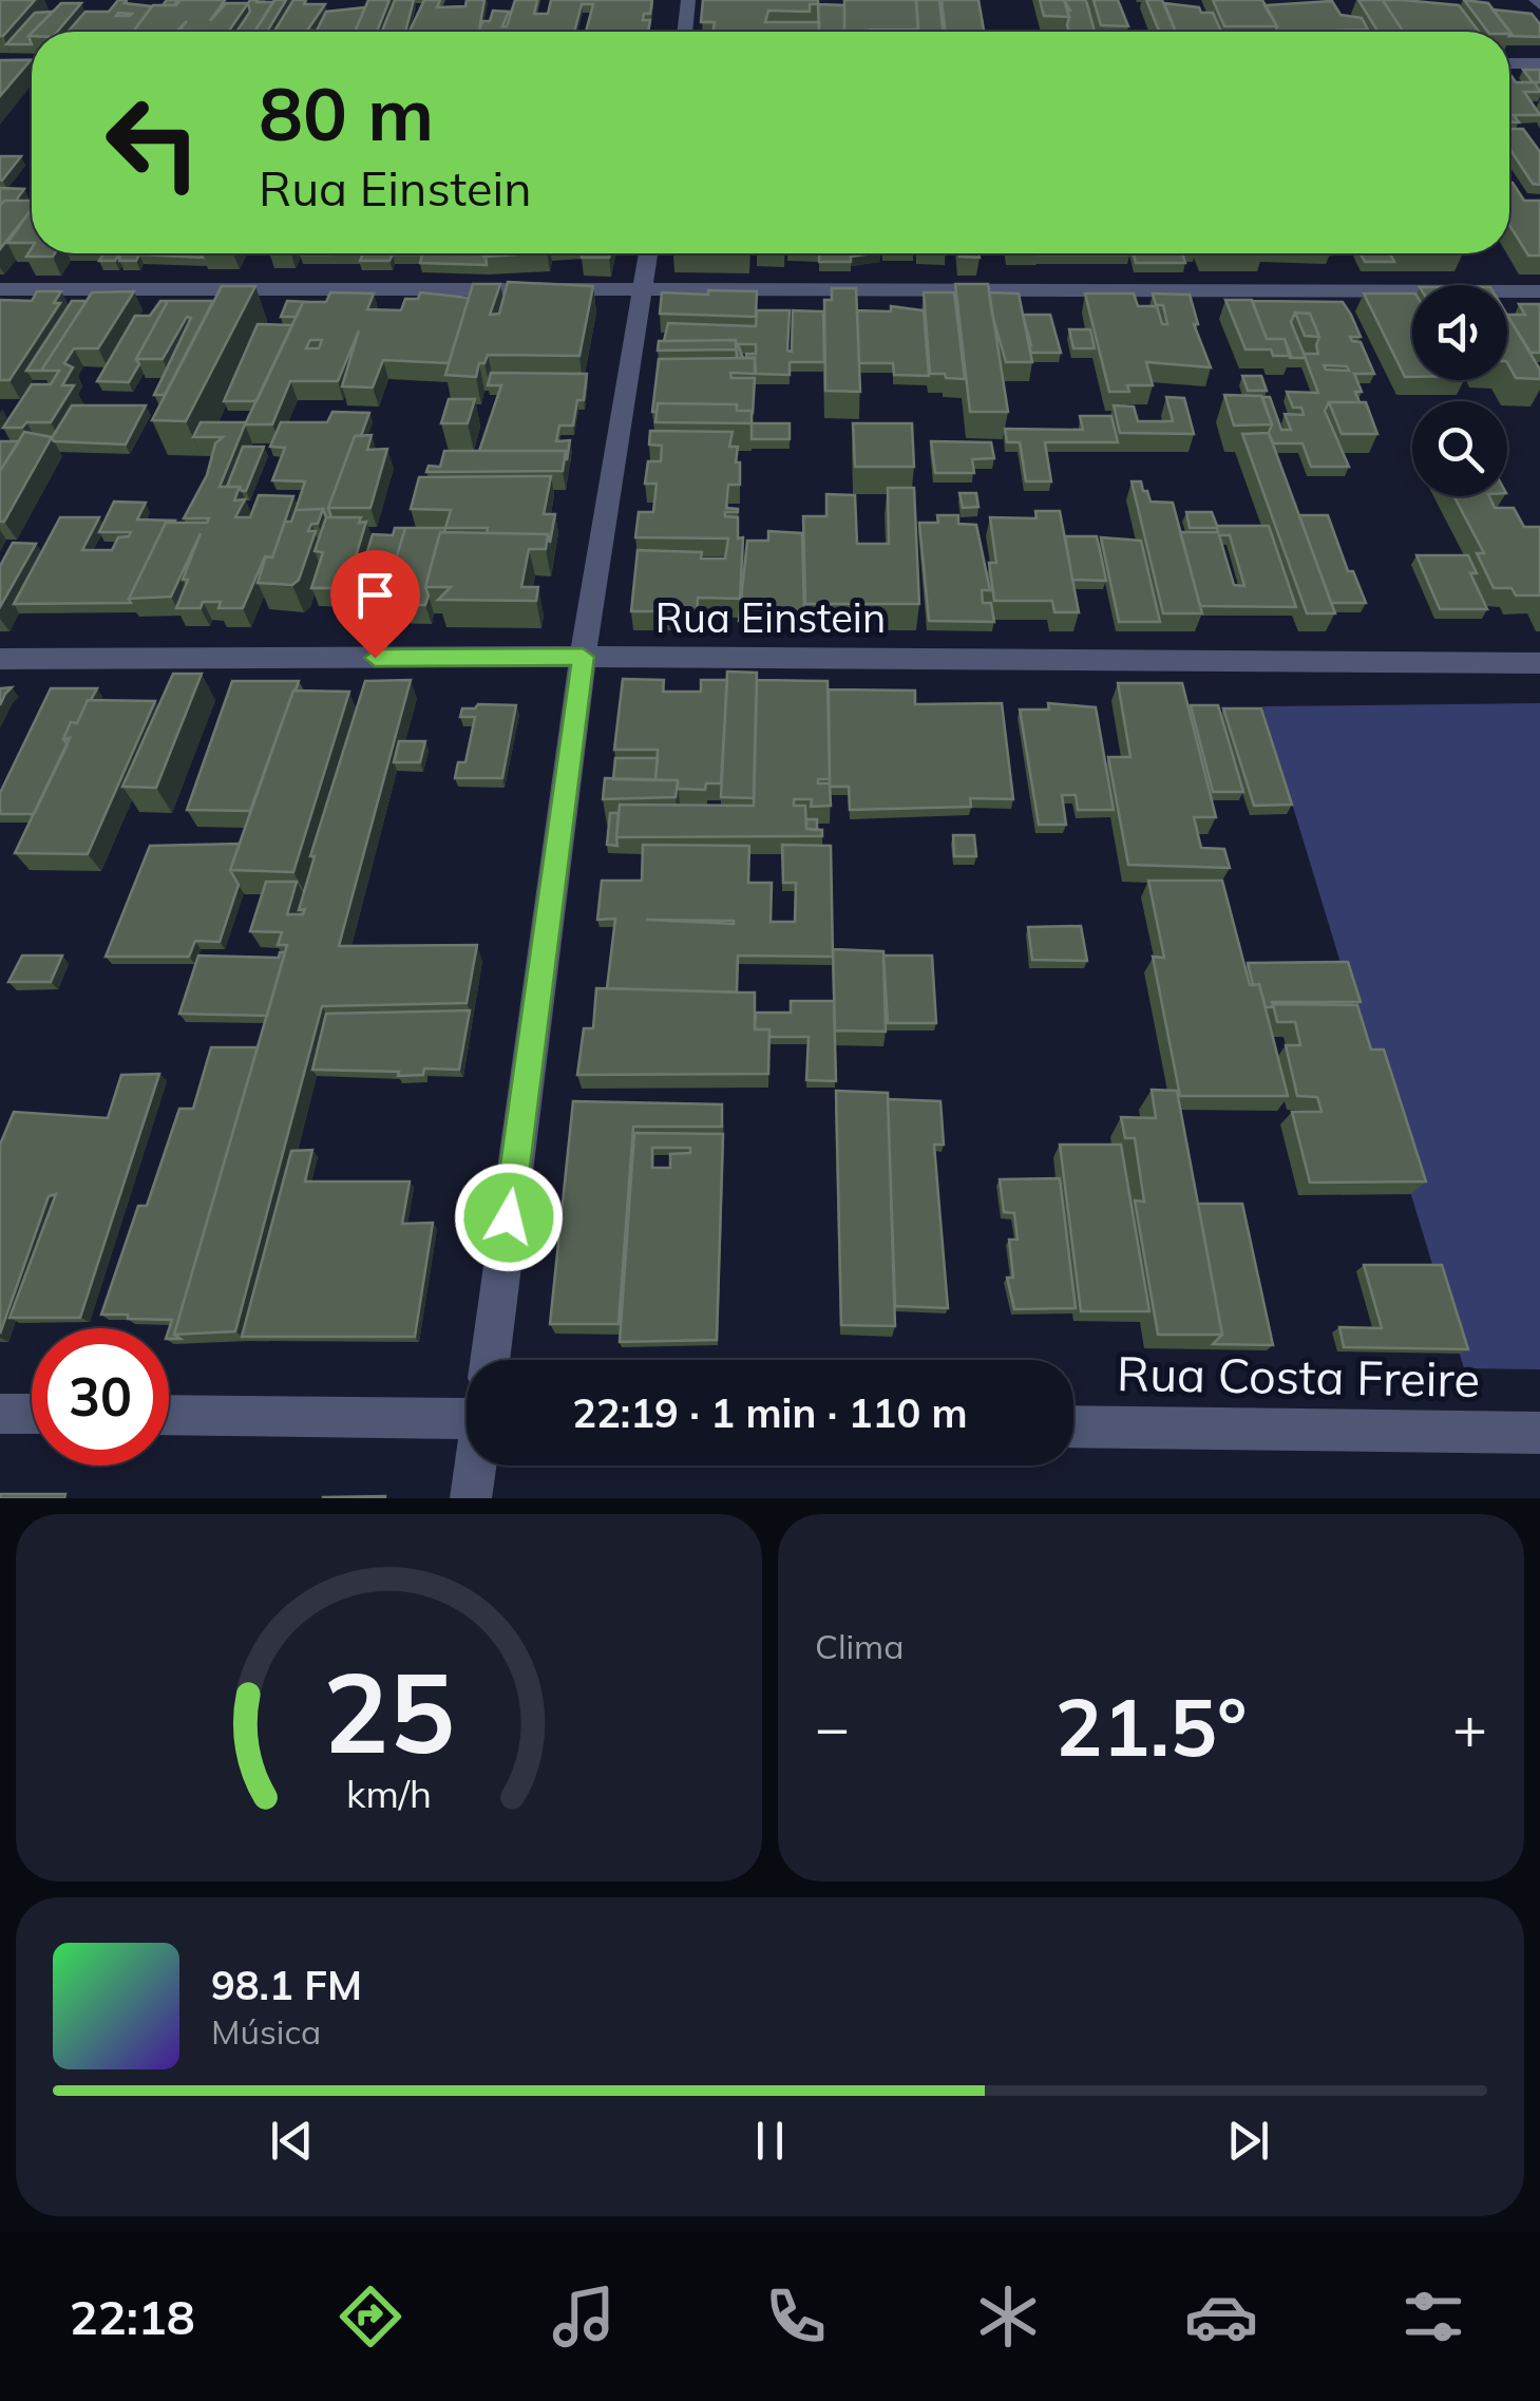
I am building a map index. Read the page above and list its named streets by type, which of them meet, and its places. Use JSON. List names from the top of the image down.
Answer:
{
  "streets": {
    "street": ["Rua Einstein", "Rua Costa Freire"]
  },
  "page": {
    "turn": ["80 m", "Rua Einstein"],
    "limit": "30",
    "trip": "22:19 · 1 min · 110 m",
    "tile": "Clima",
    "heat": ["−", "21.5°", "+"],
    "song": ["98.1 FM", "Música"],
    "tabs": "22:18",
    "gauge": ["25", "km/h"]
  }
}
